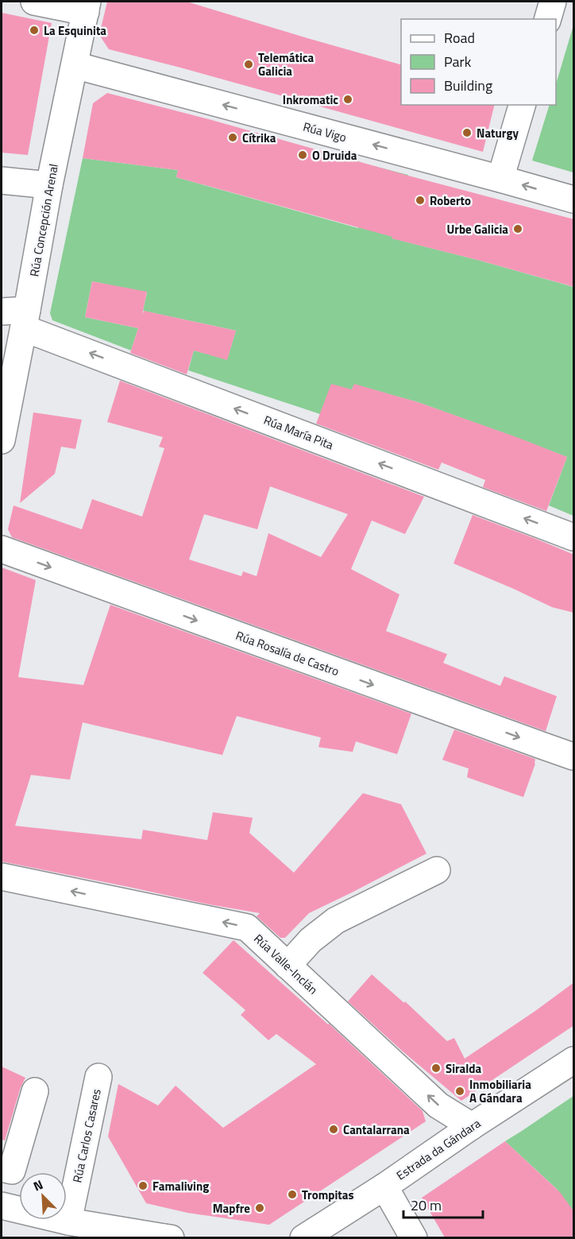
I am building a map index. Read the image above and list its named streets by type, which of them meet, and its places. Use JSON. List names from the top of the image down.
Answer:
{
  "streets": {
    "street": [
      "Rúa Vigo",
      "Rúa Concepción Arenal",
      "Rúa María Pita",
      "Rúa Rosalía de Castro",
      "Rúa Valle-Inclán",
      "Rúa Carlos Casares",
      "Estrada da Gándara"
    ]
  },
  "crossings": [
    ["Rúa Vigo", "Rúa Concepción Arenal"],
    ["Rúa Concepción Arenal", "Rúa María Pita"],
    ["Rúa Valle-Inclán", "Estrada da Gándara"]
  ],
  "one_way": [
    "Rúa Vigo",
    "Rúa María Pita",
    "Rúa Rosalía de Castro",
    "Rúa Valle-Inclán"
  ],
  "places": [
    "La Esquinita",
    "Telemática Galicia",
    "Inkromatic",
    "Naturgy",
    "Cítrika",
    "O Druida",
    "Roberto",
    "Urbe Galicia",
    "Siralda",
    "Inmobiliaria A Gándara",
    "Cantalarrana",
    "Famaliving",
    "Trompitas",
    "Mapfre"
  ],
  "legend": ["Road", "Park", "Building"],
  "scale_bar": "20 m",
  "north": "top left"
}
